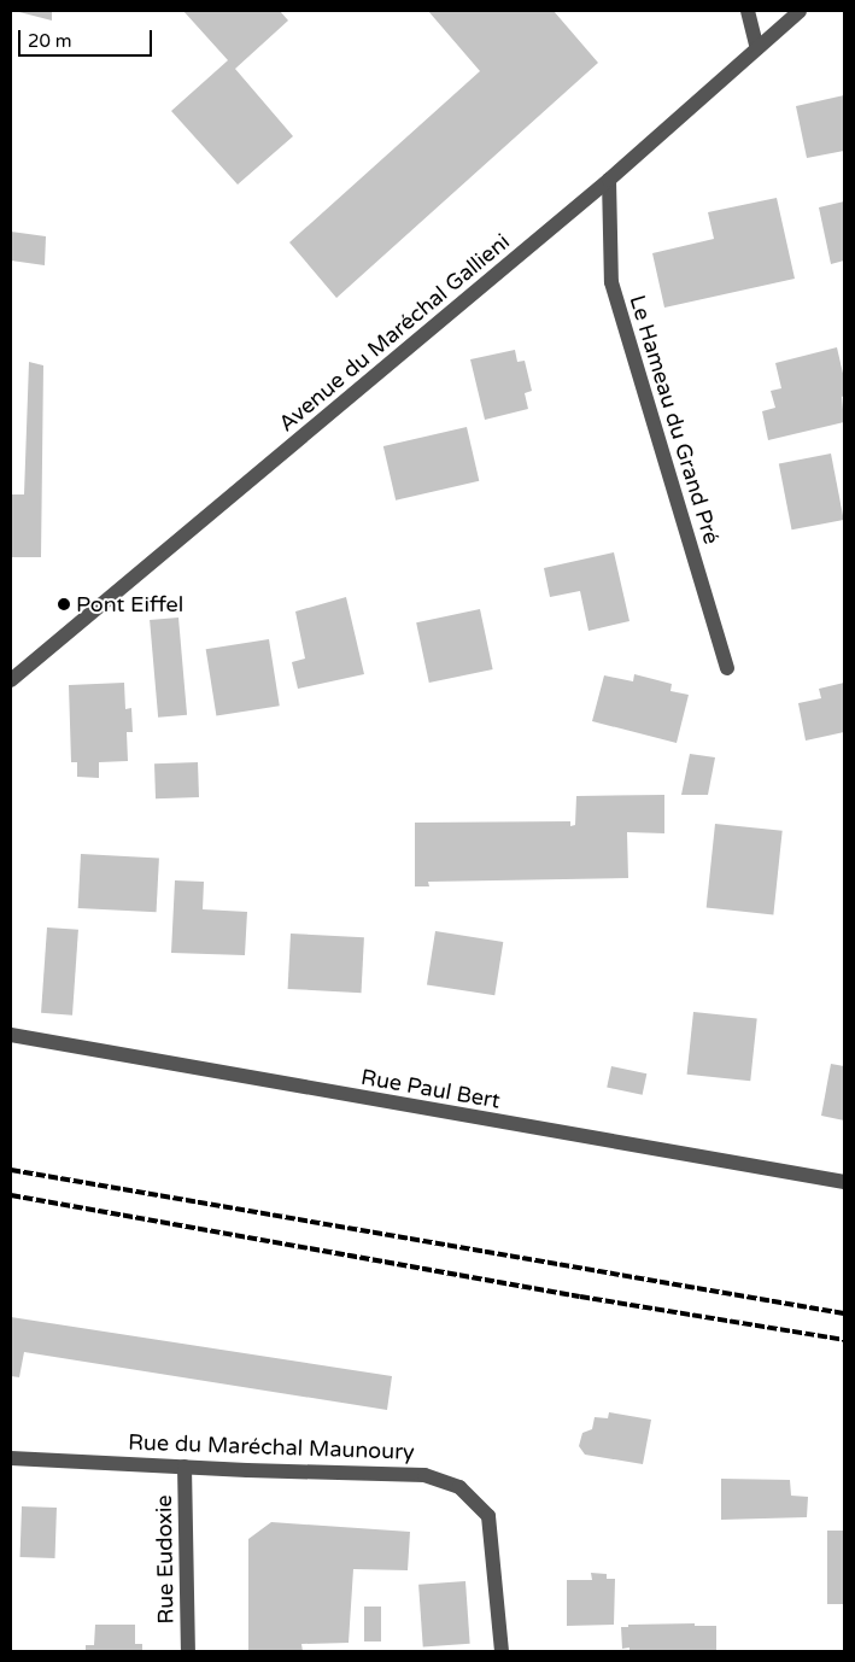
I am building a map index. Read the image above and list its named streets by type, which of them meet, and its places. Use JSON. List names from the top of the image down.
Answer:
{
  "streets": {
    "street": [
      "Avenue du Maréchal Gallieni",
      "Le Hameau du Grand Pré",
      "Rue Paul Bert",
      "Rue du Maréchal Maunoury",
      "Rue Eudoxie"
    ]
  },
  "crossings": [
    ["Avenue du Maréchal Gallieni", "Le Hameau du Grand Pré"],
    ["Rue du Maréchal Maunoury", "Rue Eudoxie"]
  ],
  "places": ["Pont Eiffel"],
  "scale_bar": "20 m"
}
